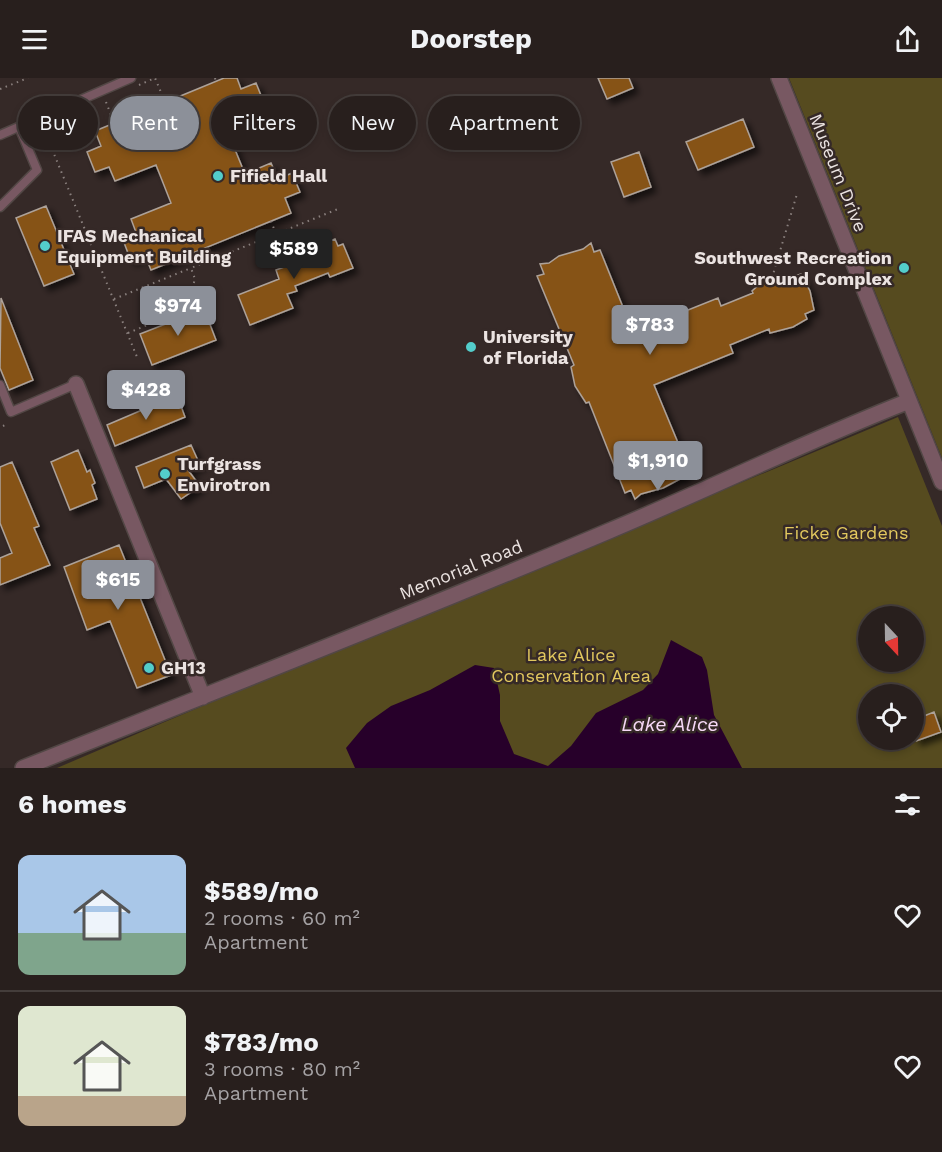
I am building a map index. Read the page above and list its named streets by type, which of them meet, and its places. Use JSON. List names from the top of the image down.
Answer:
{
  "streets": {
    "street": ["Museum Drive", "Memorial Road"]
  },
  "crossings": [
    ["Museum Drive", "Memorial Road"]
  ],
  "water": ["Lake Alice"],
  "parks": ["Ficke Gardens", "Lake Alice Conservation Area"],
  "places": [
    "Fifield Hall",
    "IFAS Mechanical Equipment Building",
    "Southwest Recreation Ground Complex",
    "University of Florida",
    "Turfgrass Envirotron",
    "GH13"
  ],
  "north": "bottom",
  "page": {
    "header": "Doorstep",
    "chip": [
      "Buy",
      "Rent",
      "Filters",
      "New",
      "Apartment"
    ],
    "price": [
      "$589",
      "$974",
      "$783",
      "$428",
      "$1,910",
      "$615"
    ],
    "heading": "6 homes",
    "list": [
      {
        "name": "$589/mo",
        "note": "2 rooms · 60 m² · Apartment"
      },
      {
        "name": "$783/mo",
        "note": "3 rooms · 80 m² · Apartment"
      }
    ]
  }
}
